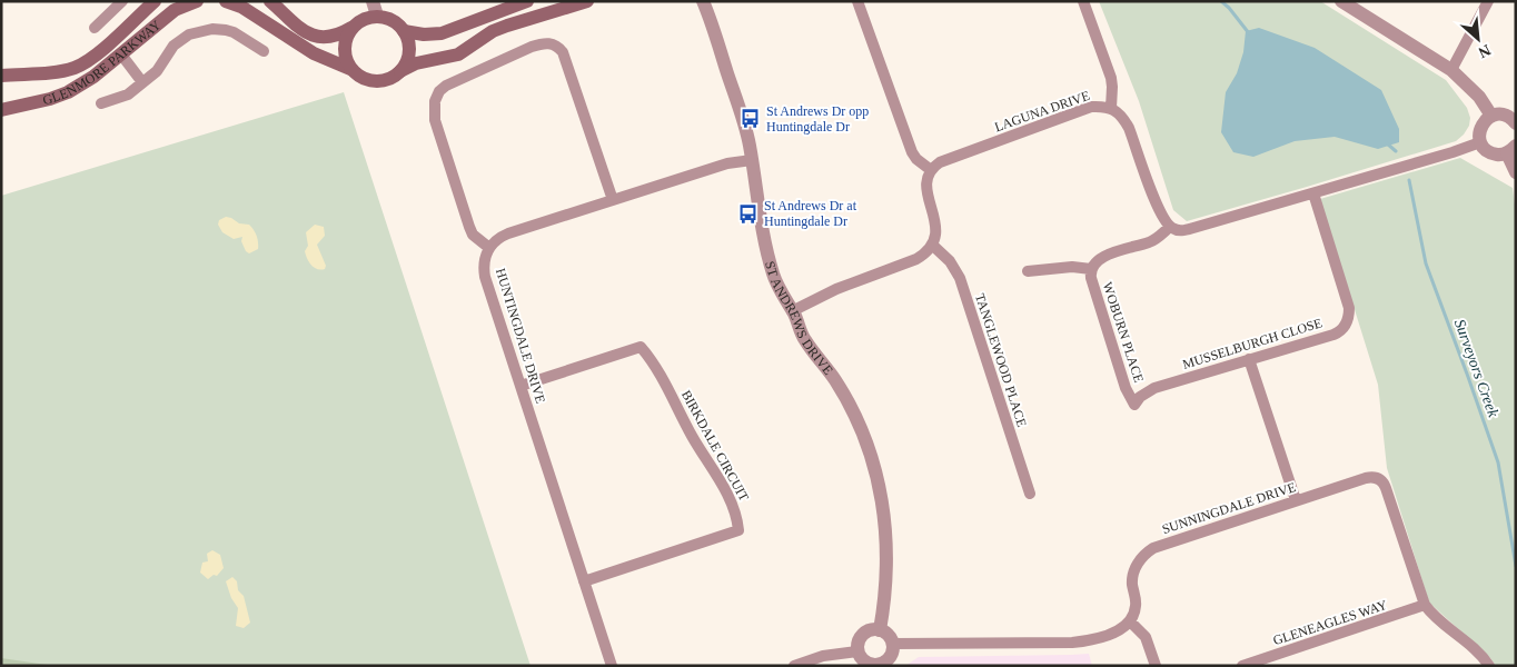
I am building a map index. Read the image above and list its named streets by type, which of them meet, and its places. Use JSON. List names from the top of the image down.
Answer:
{
  "streets": {
    "main road": ["GLENMORE PARKWAY"],
    "street": [
      "LAGUNA DRIVE",
      "ST ANDREWS DRIVE",
      "WOBURN PLACE",
      "HUNTINGDALE DRIVE",
      "MUSSELBURGH CLOSE",
      "TANGLEWOOD PLACE",
      "BIRKDALE CIRCUIT",
      "SUNNINGDALE DRIVE",
      "GLENEAGLES WAY"
    ]
  },
  "crossings": [
    ["LAGUNA DRIVE", "WOBURN PLACE"],
    ["WOBURN PLACE", "MUSSELBURGH CLOSE"],
    ["HUNTINGDALE DRIVE", "BIRKDALE CIRCUIT"],
    ["SUNNINGDALE DRIVE", "GLENEAGLES WAY"]
  ],
  "water": ["Surveyors Creek"],
  "places": {
    "bus stop": ["St Andrews Dr opp Huntingdale Dr", "St Andrews Dr at Huntingdale Dr"]
  },
  "north": "bottom right"
}
